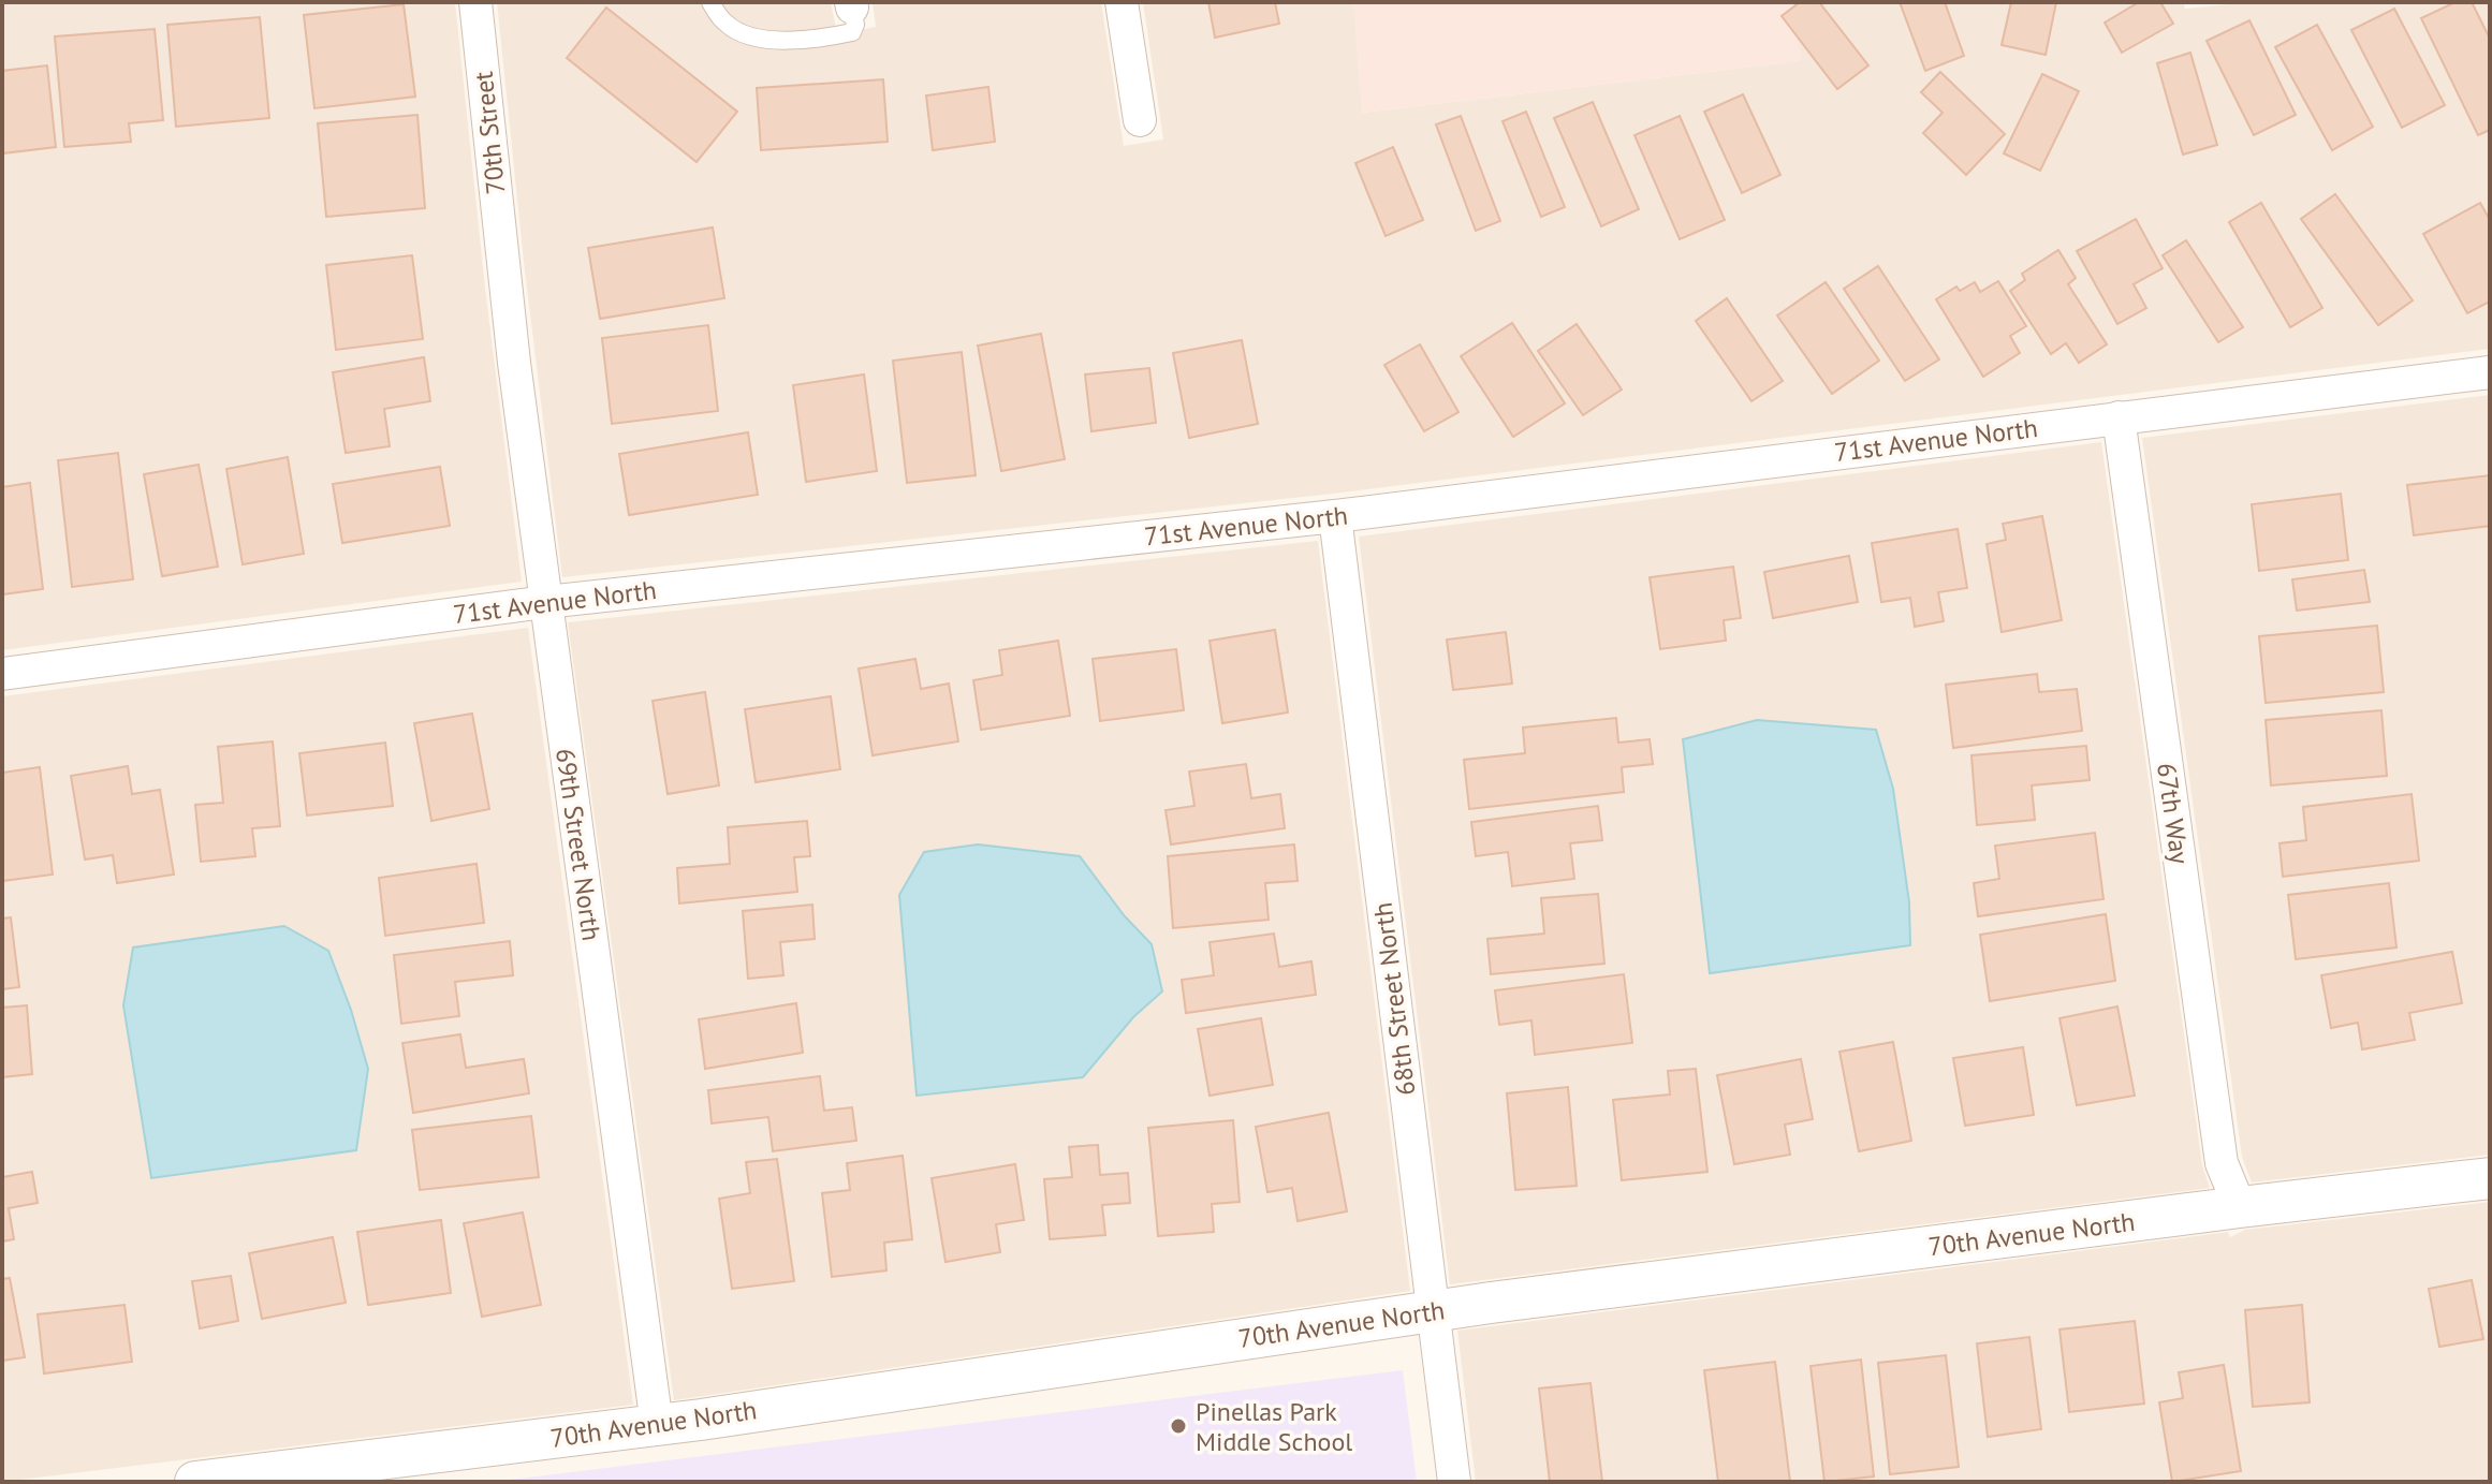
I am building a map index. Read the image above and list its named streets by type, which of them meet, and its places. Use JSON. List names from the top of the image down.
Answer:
{
  "streets": {
    "street": [
      "70th Street",
      "71st Avenue North",
      "67th Way",
      "69th Street North",
      "68th Street North",
      "70th Avenue North"
    ]
  },
  "crossings": [
    ["70th Street", "69th Street North"],
    ["71st Avenue North", "67th Way"],
    ["71st Avenue North", "69th Street North"],
    ["71st Avenue North", "68th Street North"],
    ["67th Way", "70th Avenue North"],
    ["69th Street North", "70th Avenue North"],
    ["68th Street North", "70th Avenue North"]
  ],
  "places": ["Pinellas Park Middle School"]
}
